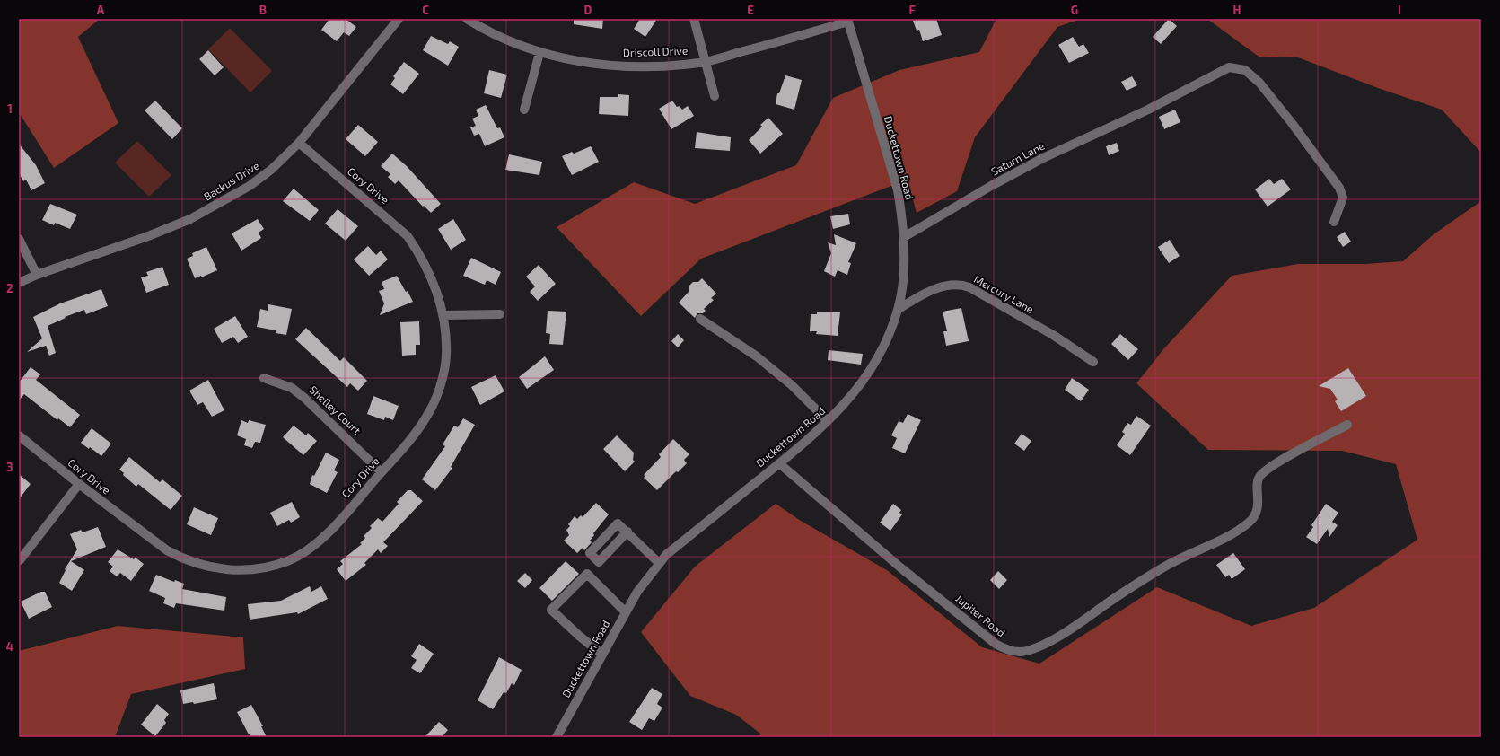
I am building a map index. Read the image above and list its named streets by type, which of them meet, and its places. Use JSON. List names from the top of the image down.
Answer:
{
  "streets": {
    "street": [
      "Driscoll Drive",
      "Duckettown Road",
      "Saturn Lane",
      "Backus Drive",
      "Cory Drive",
      "Mercury Lane",
      "Shelley Court",
      "Jupiter Road"
    ]
  },
  "crossings": [
    ["Driscoll Drive", "Duckettown Road"],
    ["Duckettown Road", "Saturn Lane"],
    ["Duckettown Road", "Mercury Lane"],
    ["Duckettown Road", "Jupiter Road"],
    ["Backus Drive", "Cory Drive"],
    ["Cory Drive", "Shelley Court"]
  ],
  "grid": {
    "columns": [
      "A",
      "B",
      "C",
      "D",
      "E",
      "F",
      "G",
      "H",
      "I"
    ],
    "rows": [
      "1",
      "2",
      "3",
      "4"
    ]
  }
}
